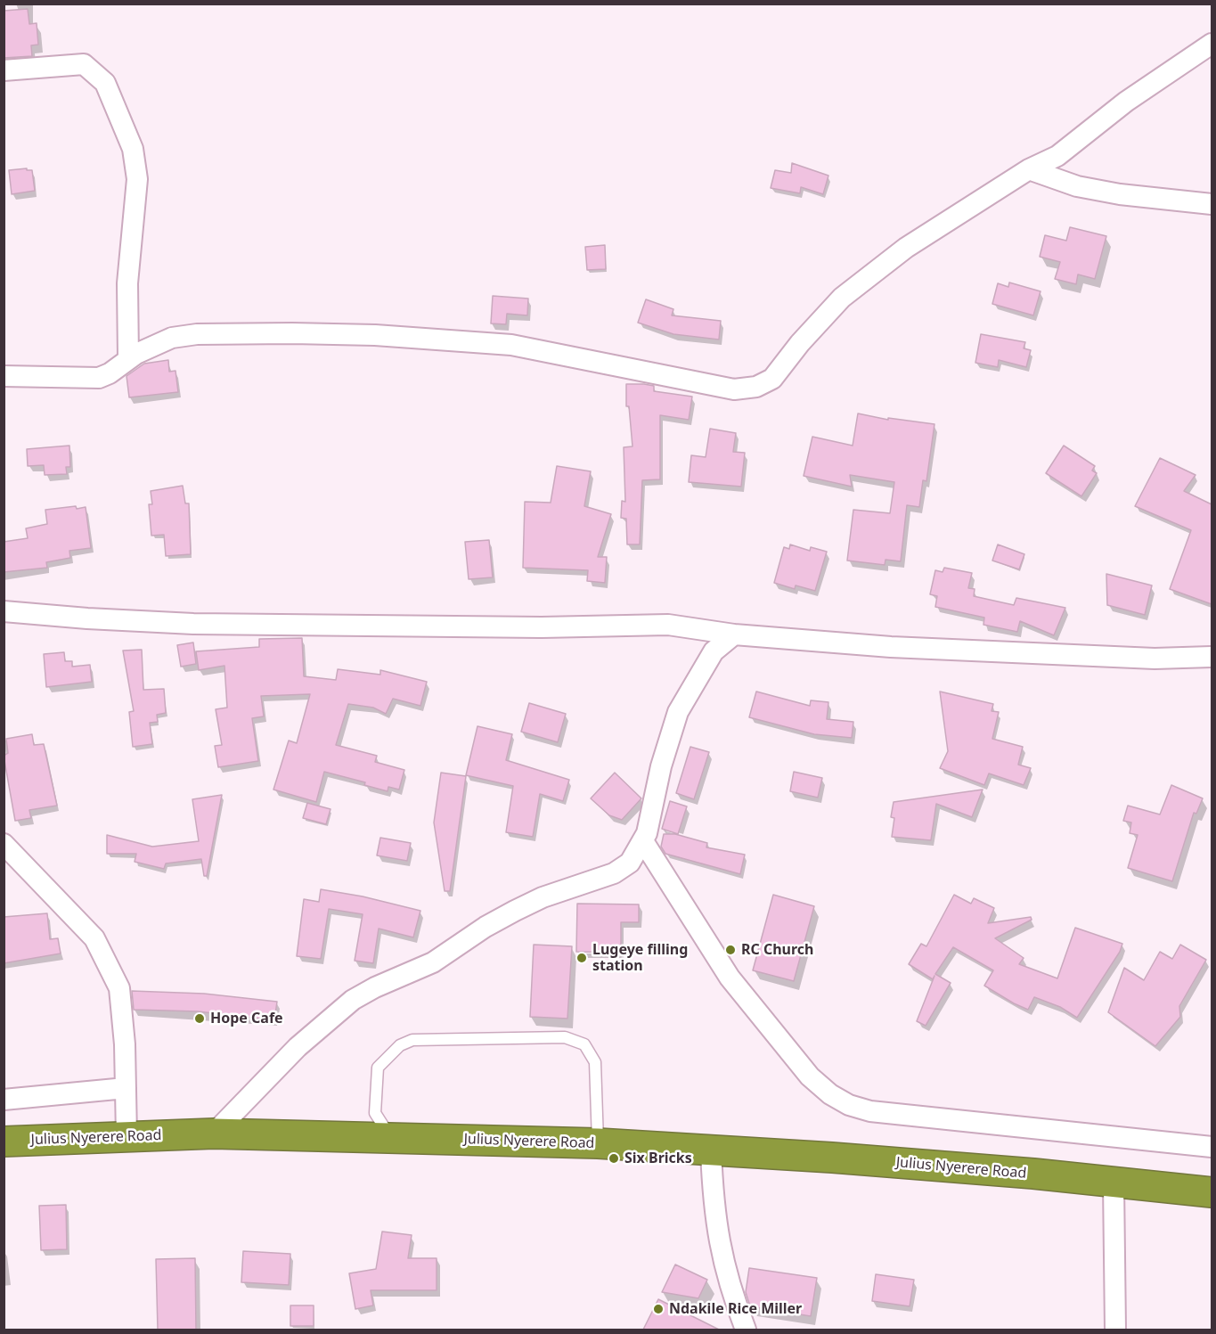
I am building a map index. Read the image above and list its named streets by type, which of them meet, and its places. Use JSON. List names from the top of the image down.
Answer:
{
  "streets": {
    "highway": ["Julius Nyerere Road"]
  },
  "places": [
    "RC Church",
    "Lugeye filling station",
    "Hope Cafe",
    "Six Bricks",
    "Ndakile Rice Miller"
  ]
}
